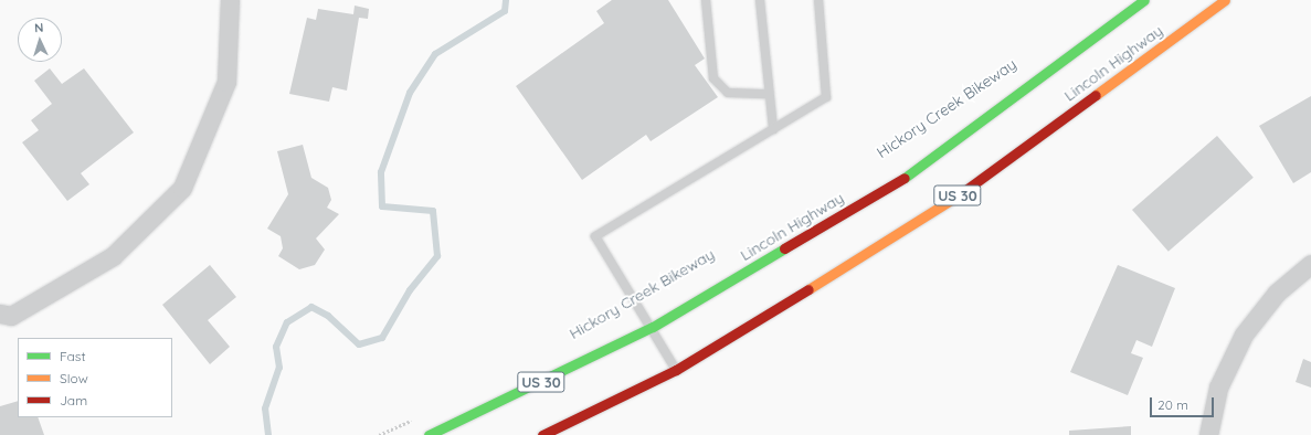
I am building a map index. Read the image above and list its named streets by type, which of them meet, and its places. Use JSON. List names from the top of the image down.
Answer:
{
  "streets": {
    "main road": ["Lincoln Highway", "US 30"]
  },
  "legend": ["Fast", "Slow", "Jam"],
  "scale_bar": "20 m",
  "north": "top"
}
